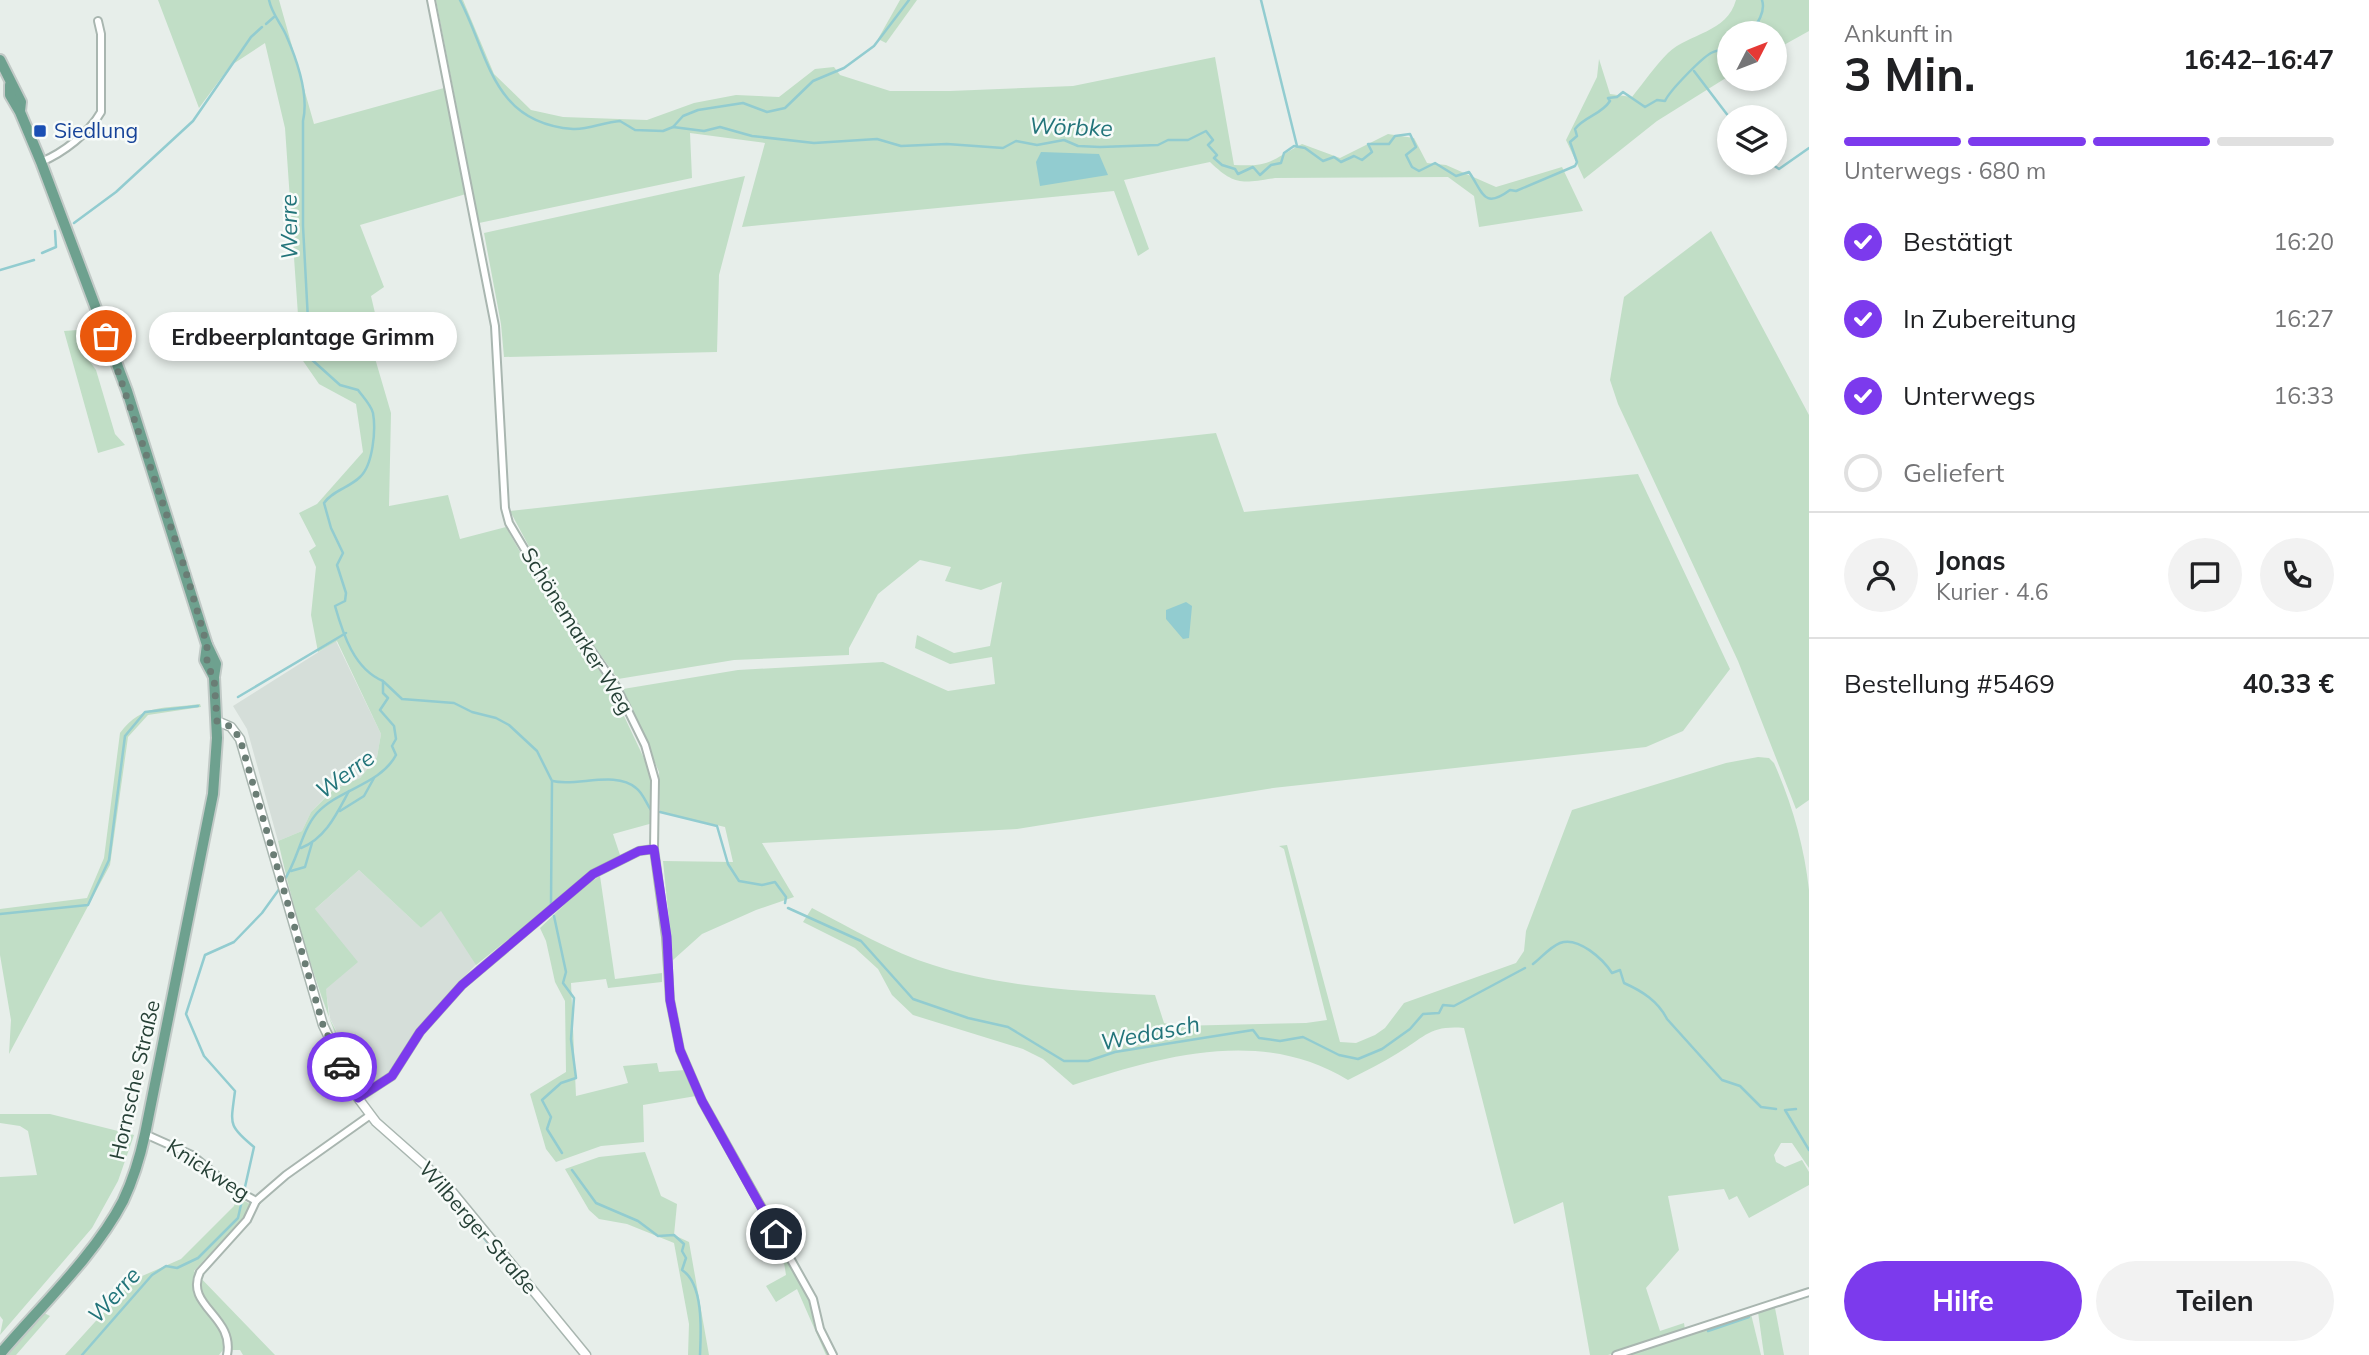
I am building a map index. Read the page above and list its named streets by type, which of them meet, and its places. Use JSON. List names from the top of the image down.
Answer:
{
  "streets": {
    "main road": ["Hornsche Straße"],
    "street": ["Schönemarker Weg", "Knickweg", "Wilberger Straße"]
  },
  "crossings": [
    ["Hornsche Straße", "Knickweg"],
    ["Hornsche Straße", "Wilberger Straße"],
    ["Knickweg", "Wilberger Straße"]
  ],
  "water": ["Wörbke", "Werre", "Wedasch"],
  "places": {
    "transit": ["Siedlung"],
    "other": ["Erdbeerplantage Grimm"]
  },
  "north": "top right",
  "page": {
    "heading": ["3 Min.", "Ankunft in", "16:42–16:47"],
    "panel": [
      "Jonas",
      "Kurier · 4.6",
      "Bestellung #5469",
      "40.33 €"
    ],
    "bar": "Unterwegs · 680 m",
    "list": [
      ["Bestätigt", "16:20"],
      ["In Zubereitung", "16:27"],
      ["Unterwegs", "16:33"],
      "Geliefert"
    ],
    "bubble": "Erdbeerplantage Grimm",
    "buttons": ["Hilfe", "Teilen"]
  }
}
